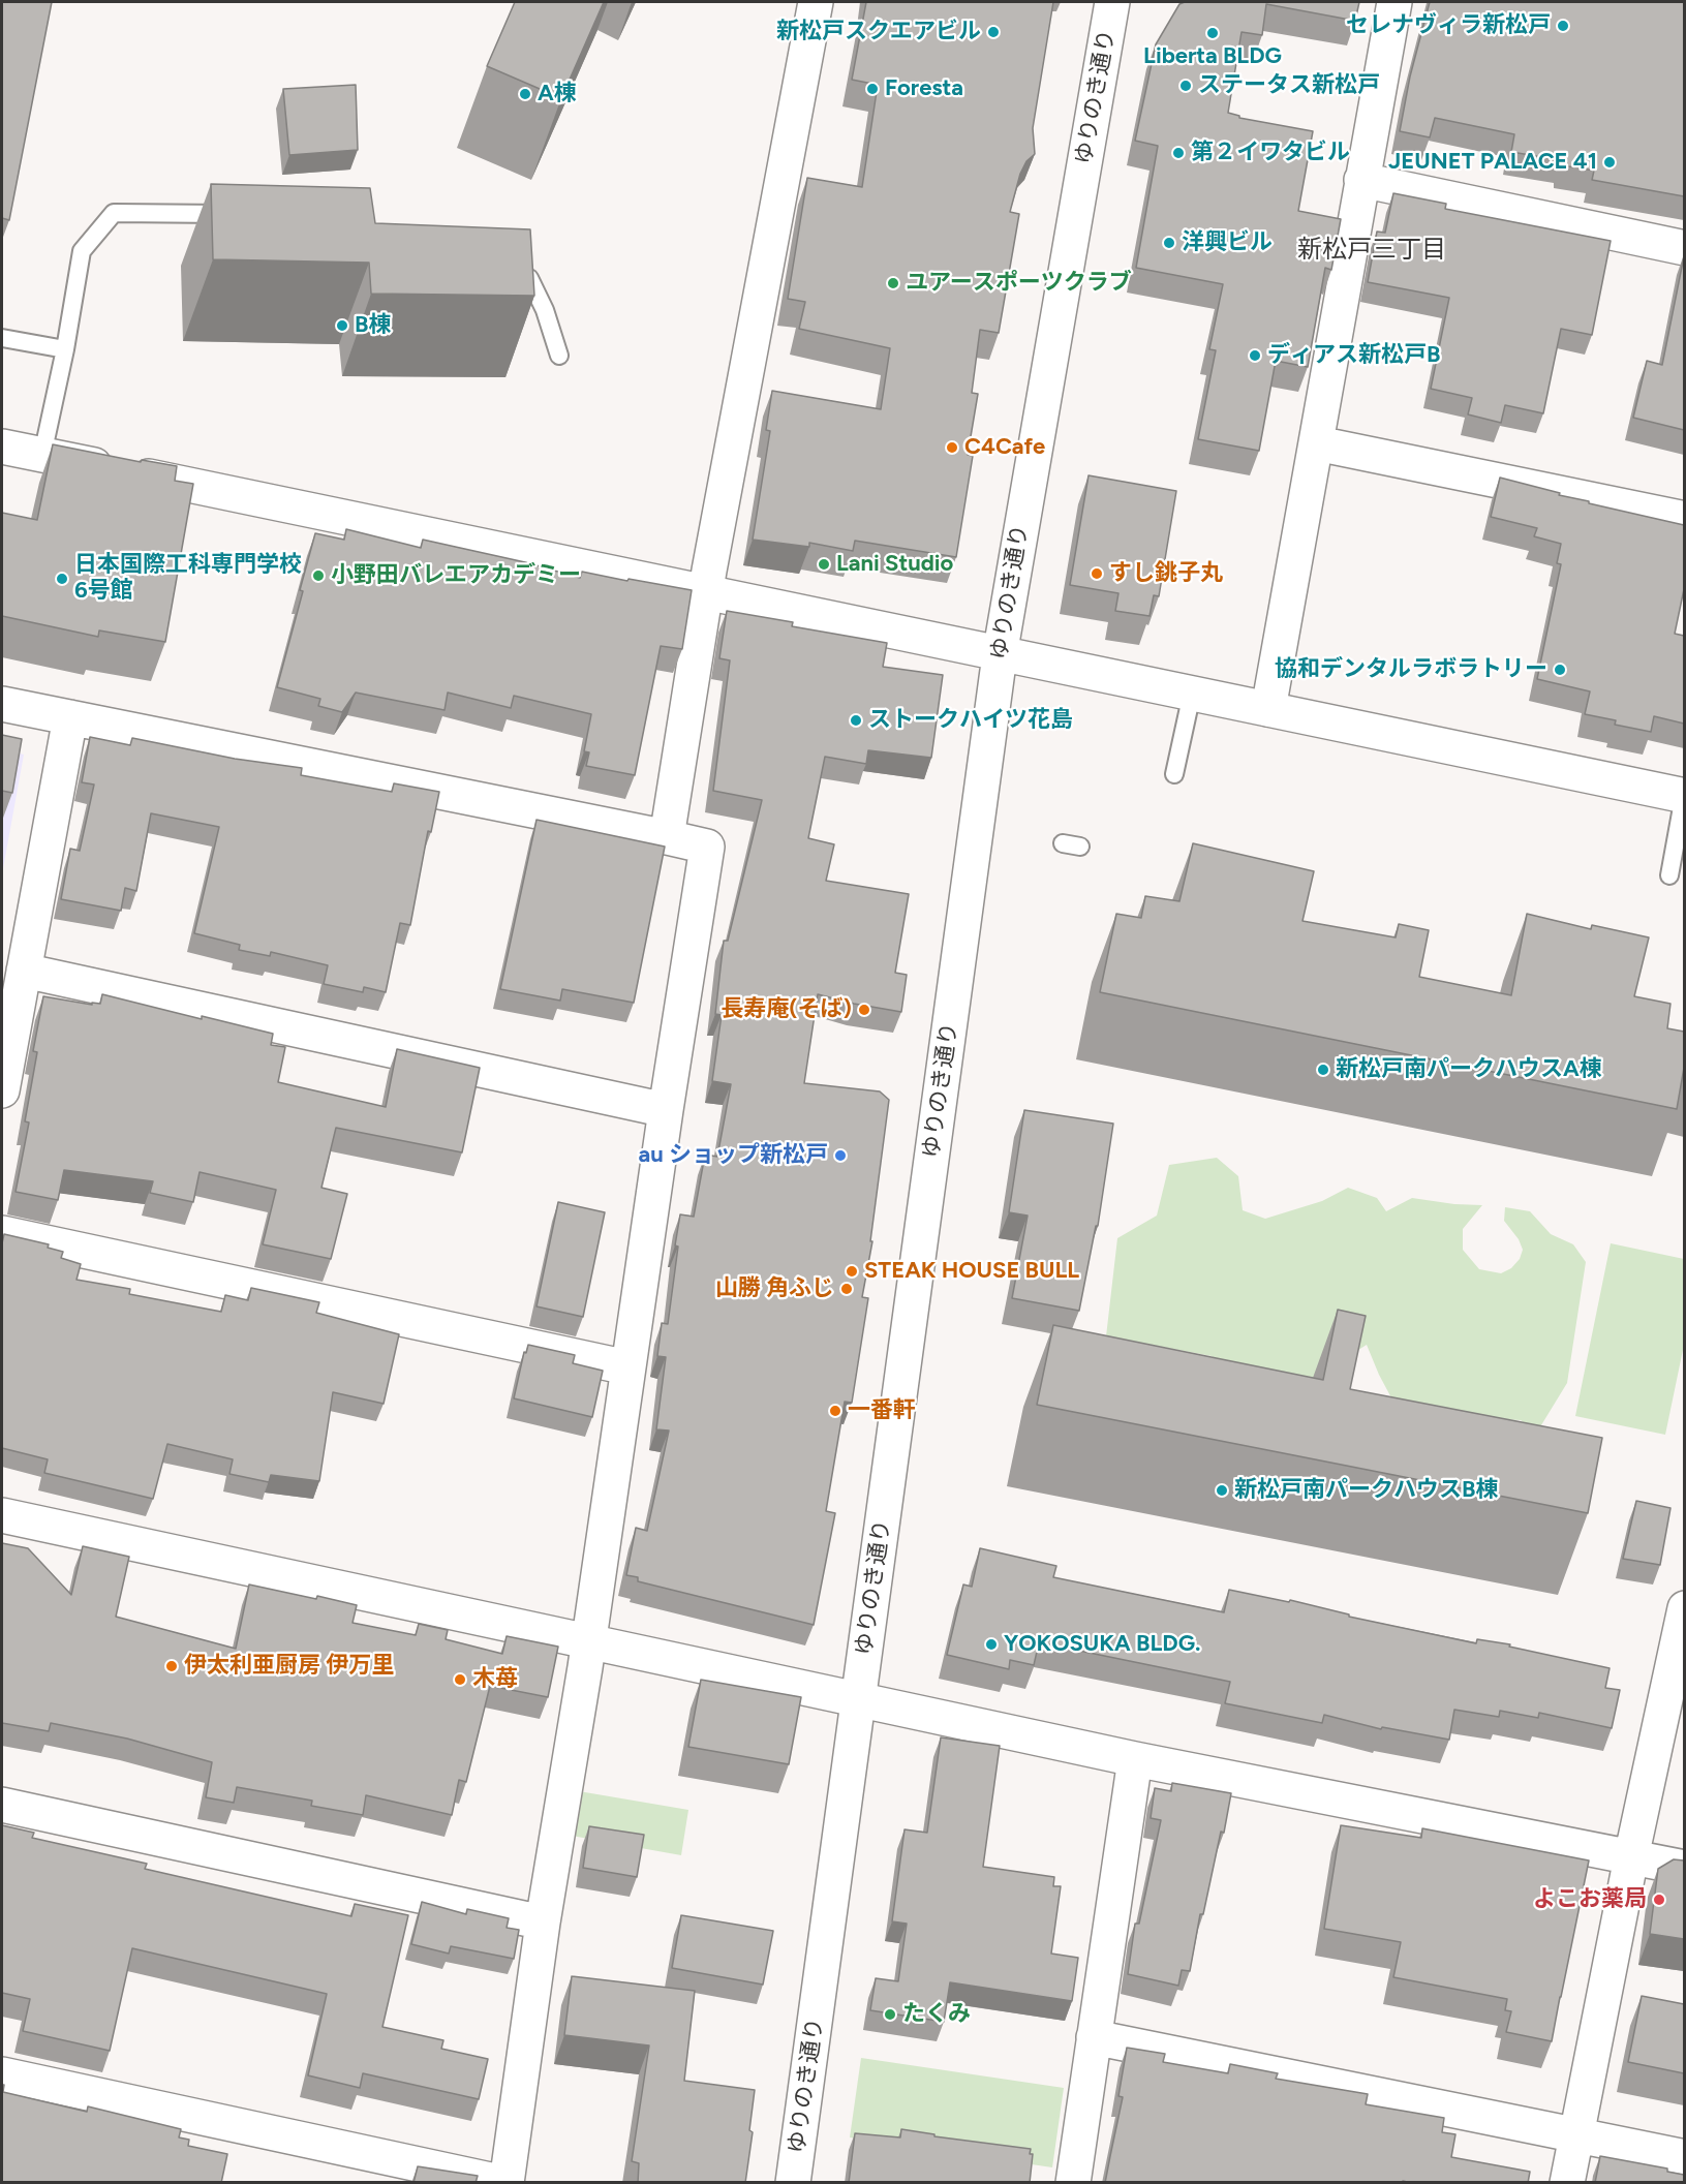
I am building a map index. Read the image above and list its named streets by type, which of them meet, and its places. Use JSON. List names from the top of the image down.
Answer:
{
  "streets": {
    "street": ["ゆりのき通り"]
  },
  "districts": ["新松戸三丁目"],
  "places": [
    "セレナヴィラ新松戸",
    "新松戸スクエアビル",
    "Liberta BLDG",
    "ステータス新松戸",
    "Foresta",
    "A棟",
    "第２イワタビル",
    "JEUNET PALACE 41",
    "洋興ビル",
    "ユアースポーツクラブ",
    "B棟",
    "ディアス新松戸B",
    "C4Cafe",
    "Lani Studio",
    "すし銚子丸",
    "小野田バレエアカデミー",
    "日本国際工科専門学校 6号館",
    "協和デンタルラボラトリー",
    "ストークハイツ花島",
    "長寿庵(そば)",
    "新松戸南パークハウスA棟",
    "au ショップ新松戸",
    "STEAK HOUSE BULL",
    "山勝 角ふじ",
    "一番軒",
    "新松戸南パークハウスB棟",
    "YOKOSUKA BLDG.",
    "伊太利亜厨房 伊万里",
    "木苺",
    "よこお薬局",
    "たくみ"
  ]
}
